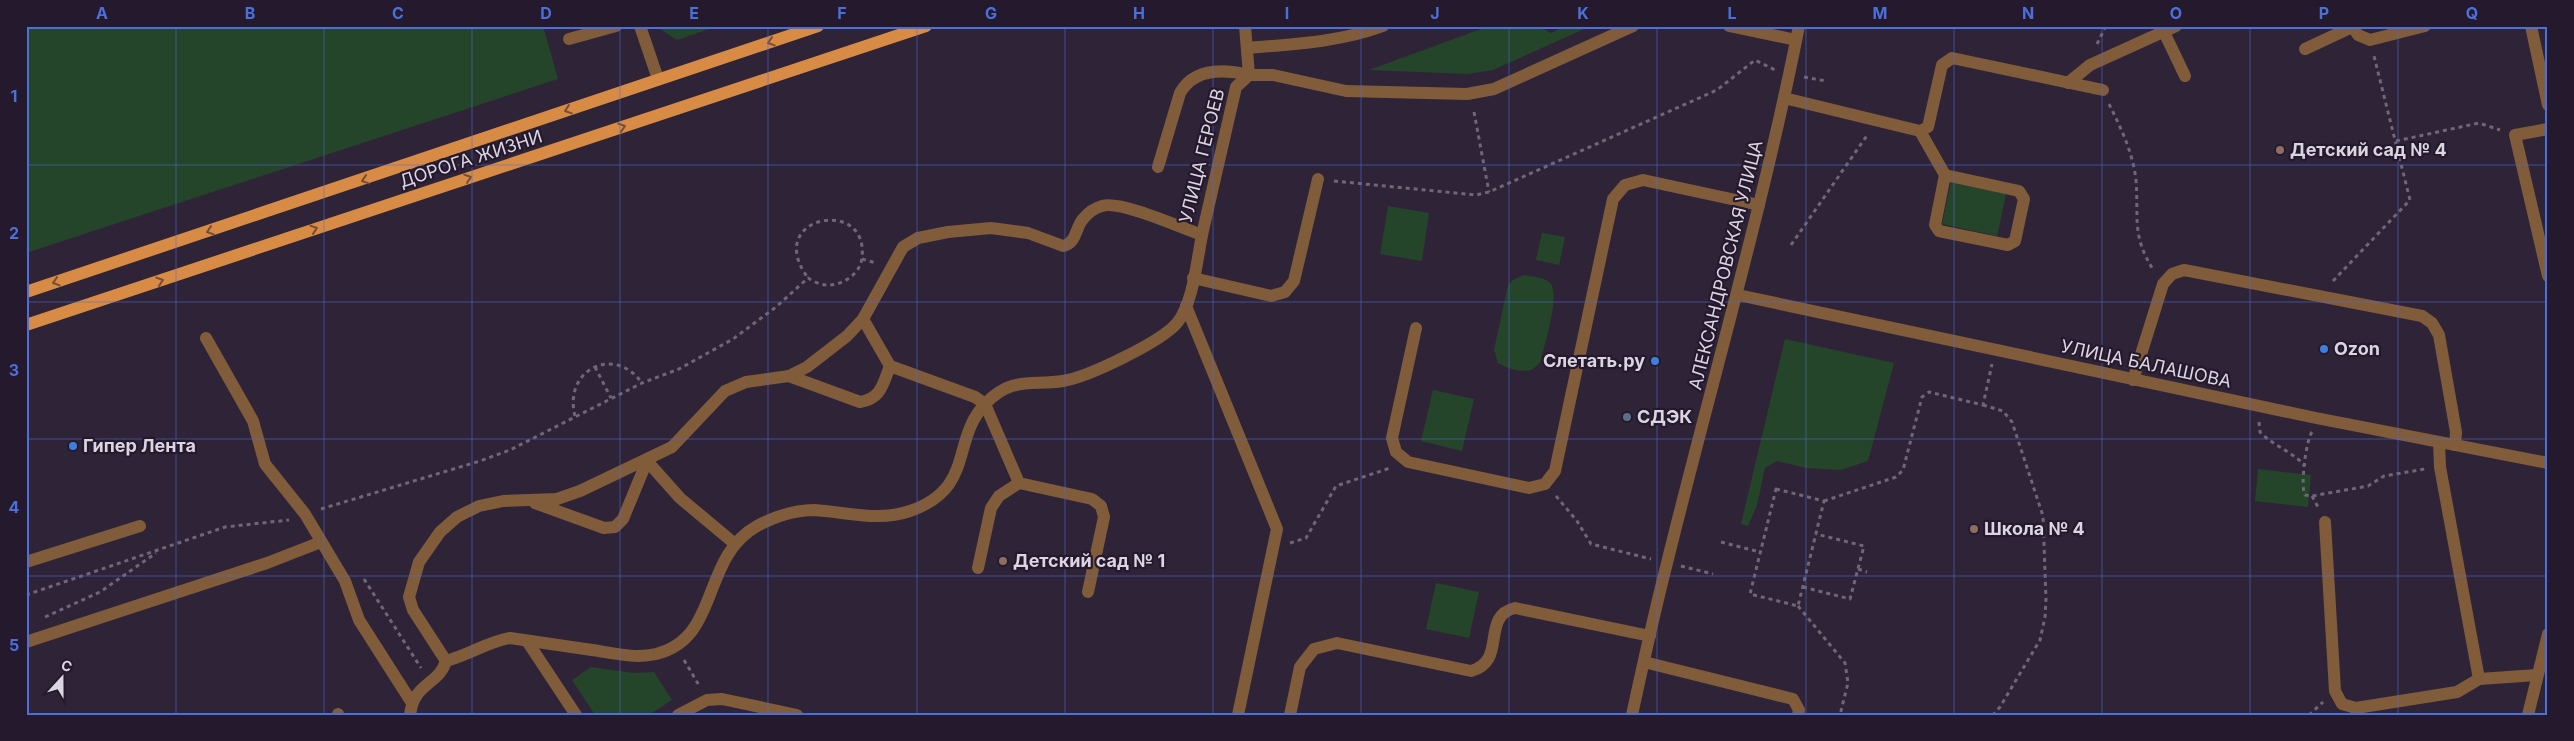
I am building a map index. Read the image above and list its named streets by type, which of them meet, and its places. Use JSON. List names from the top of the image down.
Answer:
{
  "streets": {
    "main road": ["ДОРОГА ЖИЗНИ"],
    "street": ["УЛИЦА ГЕРОЕВ", "АЛЕКСАНДРОВСКАЯ УЛИЦА", "УЛИЦА БАЛАШОВА"]
  },
  "crossings": [
    ["АЛЕКСАНДРОВСКАЯ УЛИЦА", "УЛИЦА БАЛАШОВА"]
  ],
  "places": [
    "Детский сад № 4",
    "Ozon",
    "Слетать.ру",
    "СДЭК",
    "Гипер Лента",
    "Школа № 4",
    "Детский сад № 1"
  ],
  "north": "top",
  "grid": {
    "columns": [
      "A",
      "B",
      "C",
      "D",
      "E",
      "F",
      "G",
      "H",
      "I",
      "J",
      "K",
      "L",
      "M",
      "N",
      "O",
      "P",
      "Q"
    ],
    "rows": [
      "1",
      "2",
      "3",
      "4",
      "5"
    ]
  }
}
